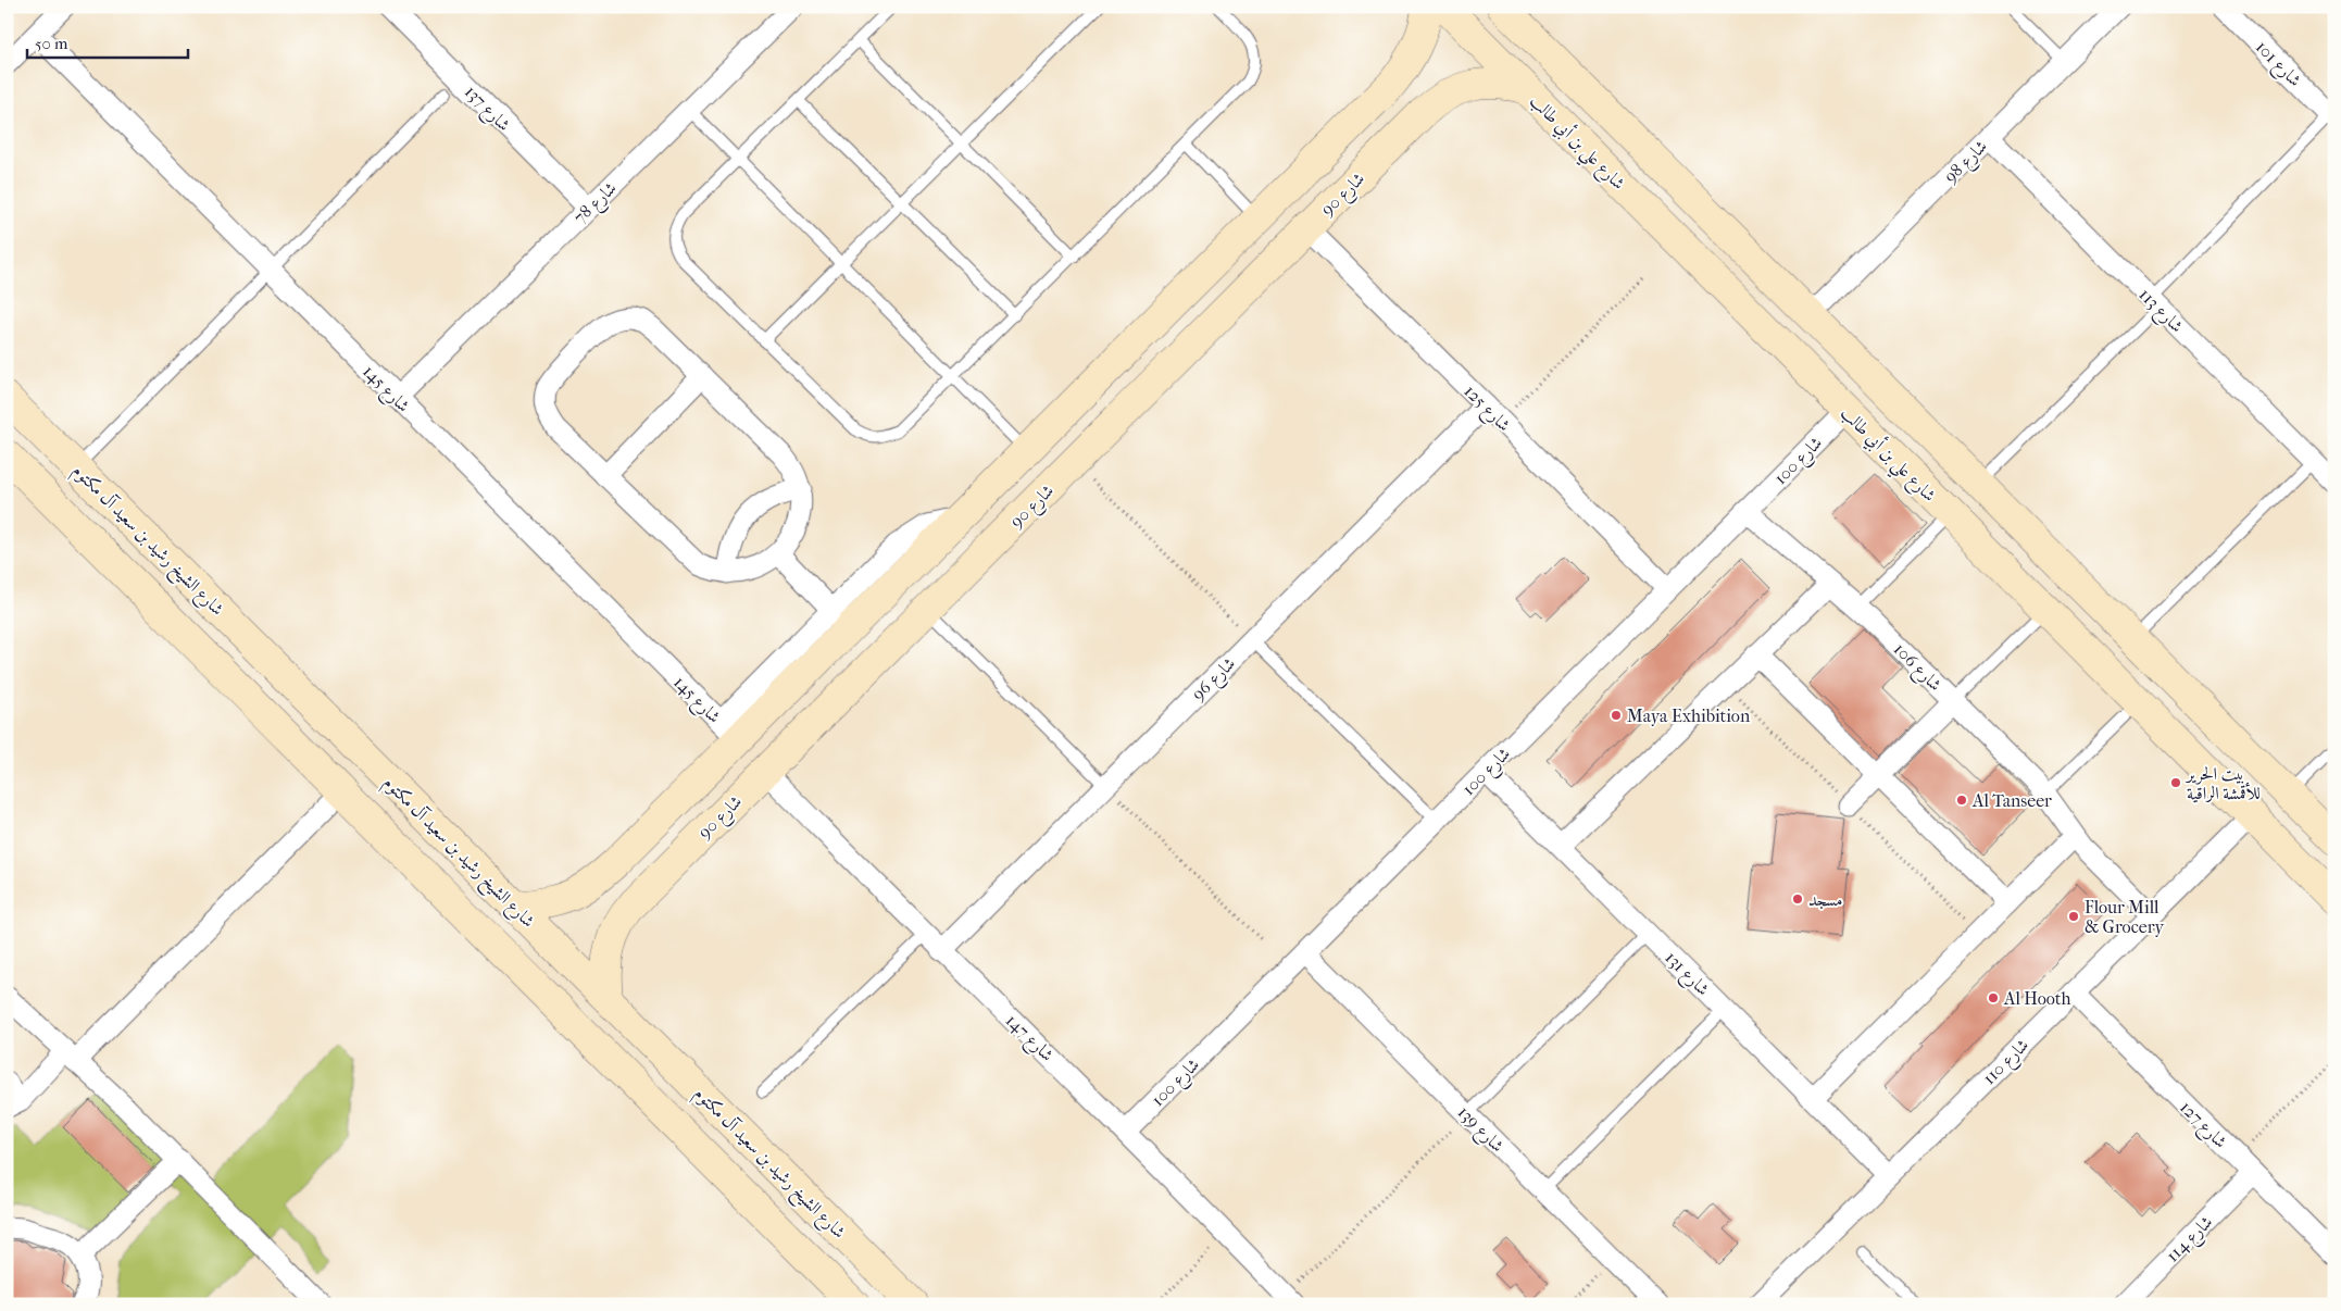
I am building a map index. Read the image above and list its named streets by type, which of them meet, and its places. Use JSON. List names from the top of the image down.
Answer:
{
  "streets": {
    "street": [
      "شارع 101",
      "شارع 137",
      "شارع علي بن أبي طالب",
      "شارع 98",
      "شارع 90",
      "شارع 78",
      "شارع 113",
      "شارع 145",
      "شارع 125",
      "شارع 100",
      "شارع الشيخ رشيد بن سعيد آل مكتوم",
      "شارع 106",
      "شارع 96",
      "شارع 131",
      "شارع 147",
      "شارع 110",
      "شارع 127",
      "شارع 139",
      "شارع 114"
    ]
  },
  "crossings": [
    ["شارع 137", "شارع 78"],
    ["شارع علي بن أبي طالب", "شارع 90"],
    ["شارع علي بن أبي طالب", "شارع 100"],
    ["شارع علي بن أبي طالب", "شارع 110"],
    ["شارع 98", "شارع 113"],
    ["شارع 90", "شارع 125"],
    ["شارع 90", "شارع الشيخ رشيد بن سعيد آل مكتوم"],
    ["شارع 90", "شارع 147"],
    ["شارع 78", "شارع 145"],
    ["شارع 125", "شارع 100"],
    ["شارع 125", "شارع 96"],
    ["شارع 100", "شارع 106"],
    ["شارع 100", "شارع 131"],
    ["شارع 100", "شارع 147"],
    ["شارع 100", "شارع 139"],
    ["شارع 106", "شارع 110"],
    ["شارع 96", "شارع 147"],
    ["شارع 131", "شارع 110"],
    ["شارع 110", "شارع 127"],
    ["شارع 127", "شارع 114"]
  ],
  "places": [
    "Maya Exhibition",
    "بيت الحرير للأقمشة الراقية",
    "Al Tanseer",
    "مسجد",
    "Flour Mill & Grocery",
    "Al Hooth"
  ],
  "scale_bar": "50 m"
}
